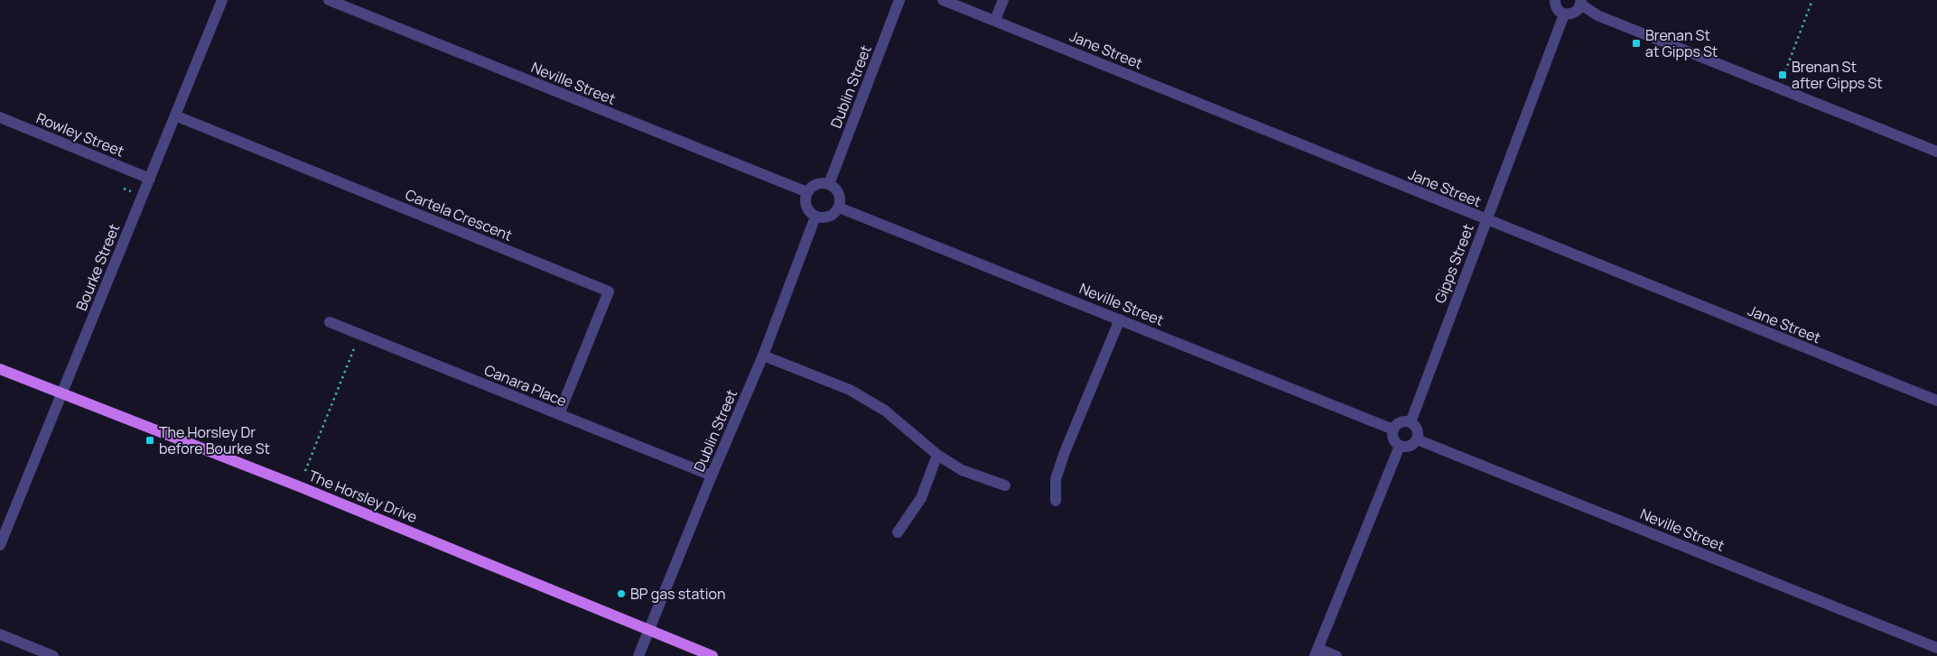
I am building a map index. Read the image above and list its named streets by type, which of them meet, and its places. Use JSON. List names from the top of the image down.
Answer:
{
  "streets": {
    "main road": ["The Horsley Drive"],
    "street": [
      "Jane Street",
      "Neville Street",
      "Dublin Street",
      "Rowley Street",
      "Cartela Crescent",
      "Gipps Street",
      "Bourke Street",
      "Canara Place"
    ]
  },
  "crossings": [
    ["Jane Street", "Gipps Street"],
    ["Neville Street", "Dublin Street"],
    ["Neville Street", "Gipps Street"],
    ["Dublin Street", "Canara Place"],
    ["Dublin Street", "The Horsley Drive"],
    ["Rowley Street", "Bourke Street"],
    ["Cartela Crescent", "Bourke Street"],
    ["Cartela Crescent", "Canara Place"],
    ["Bourke Street", "The Horsley Drive"]
  ],
  "places": {
    "transit": ["Brenan St at Gipps St", "Brenan St after Gipps St", "The Horsley Dr before Bourke St"],
    "other": ["BP gas station"]
  }
}
